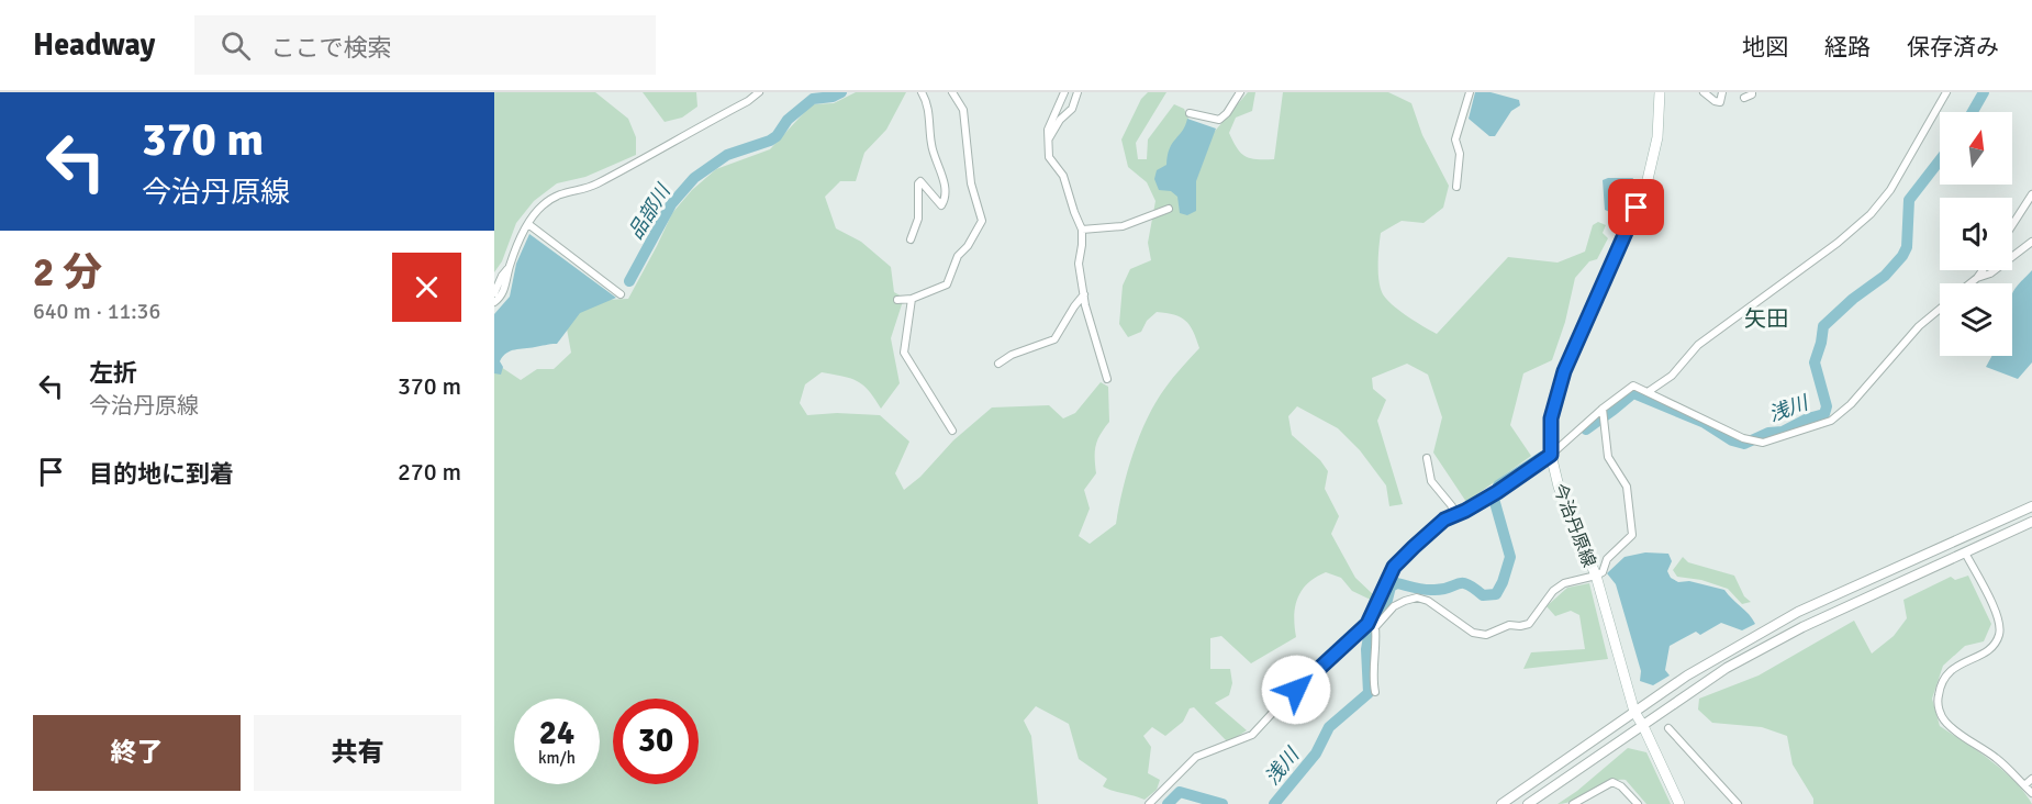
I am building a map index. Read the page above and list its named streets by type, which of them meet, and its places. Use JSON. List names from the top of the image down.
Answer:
{
  "streets": {
    "main road": ["今治丹原線"]
  },
  "districts": ["矢田"],
  "water": ["品部川", "浅川"],
  "north": "top",
  "page": {
    "header": "Headway",
    "search": "ここで検索",
    "nav": ["地図", "経路", "保存済み"],
    "turn": ["370 m", "今治丹原線"],
    "heading": ["2 分", "640 m · 11:36"],
    "list": [
      {
        "name": "左折",
        "note": "今治丹原線",
        "value": "370 m"
      },
      {
        "name": "目的地に到着",
        "value": "270 m"
      }
    ],
    "speed": "24 km/h",
    "limit": "30",
    "buttons": ["終了", "共有"]
  }
}
